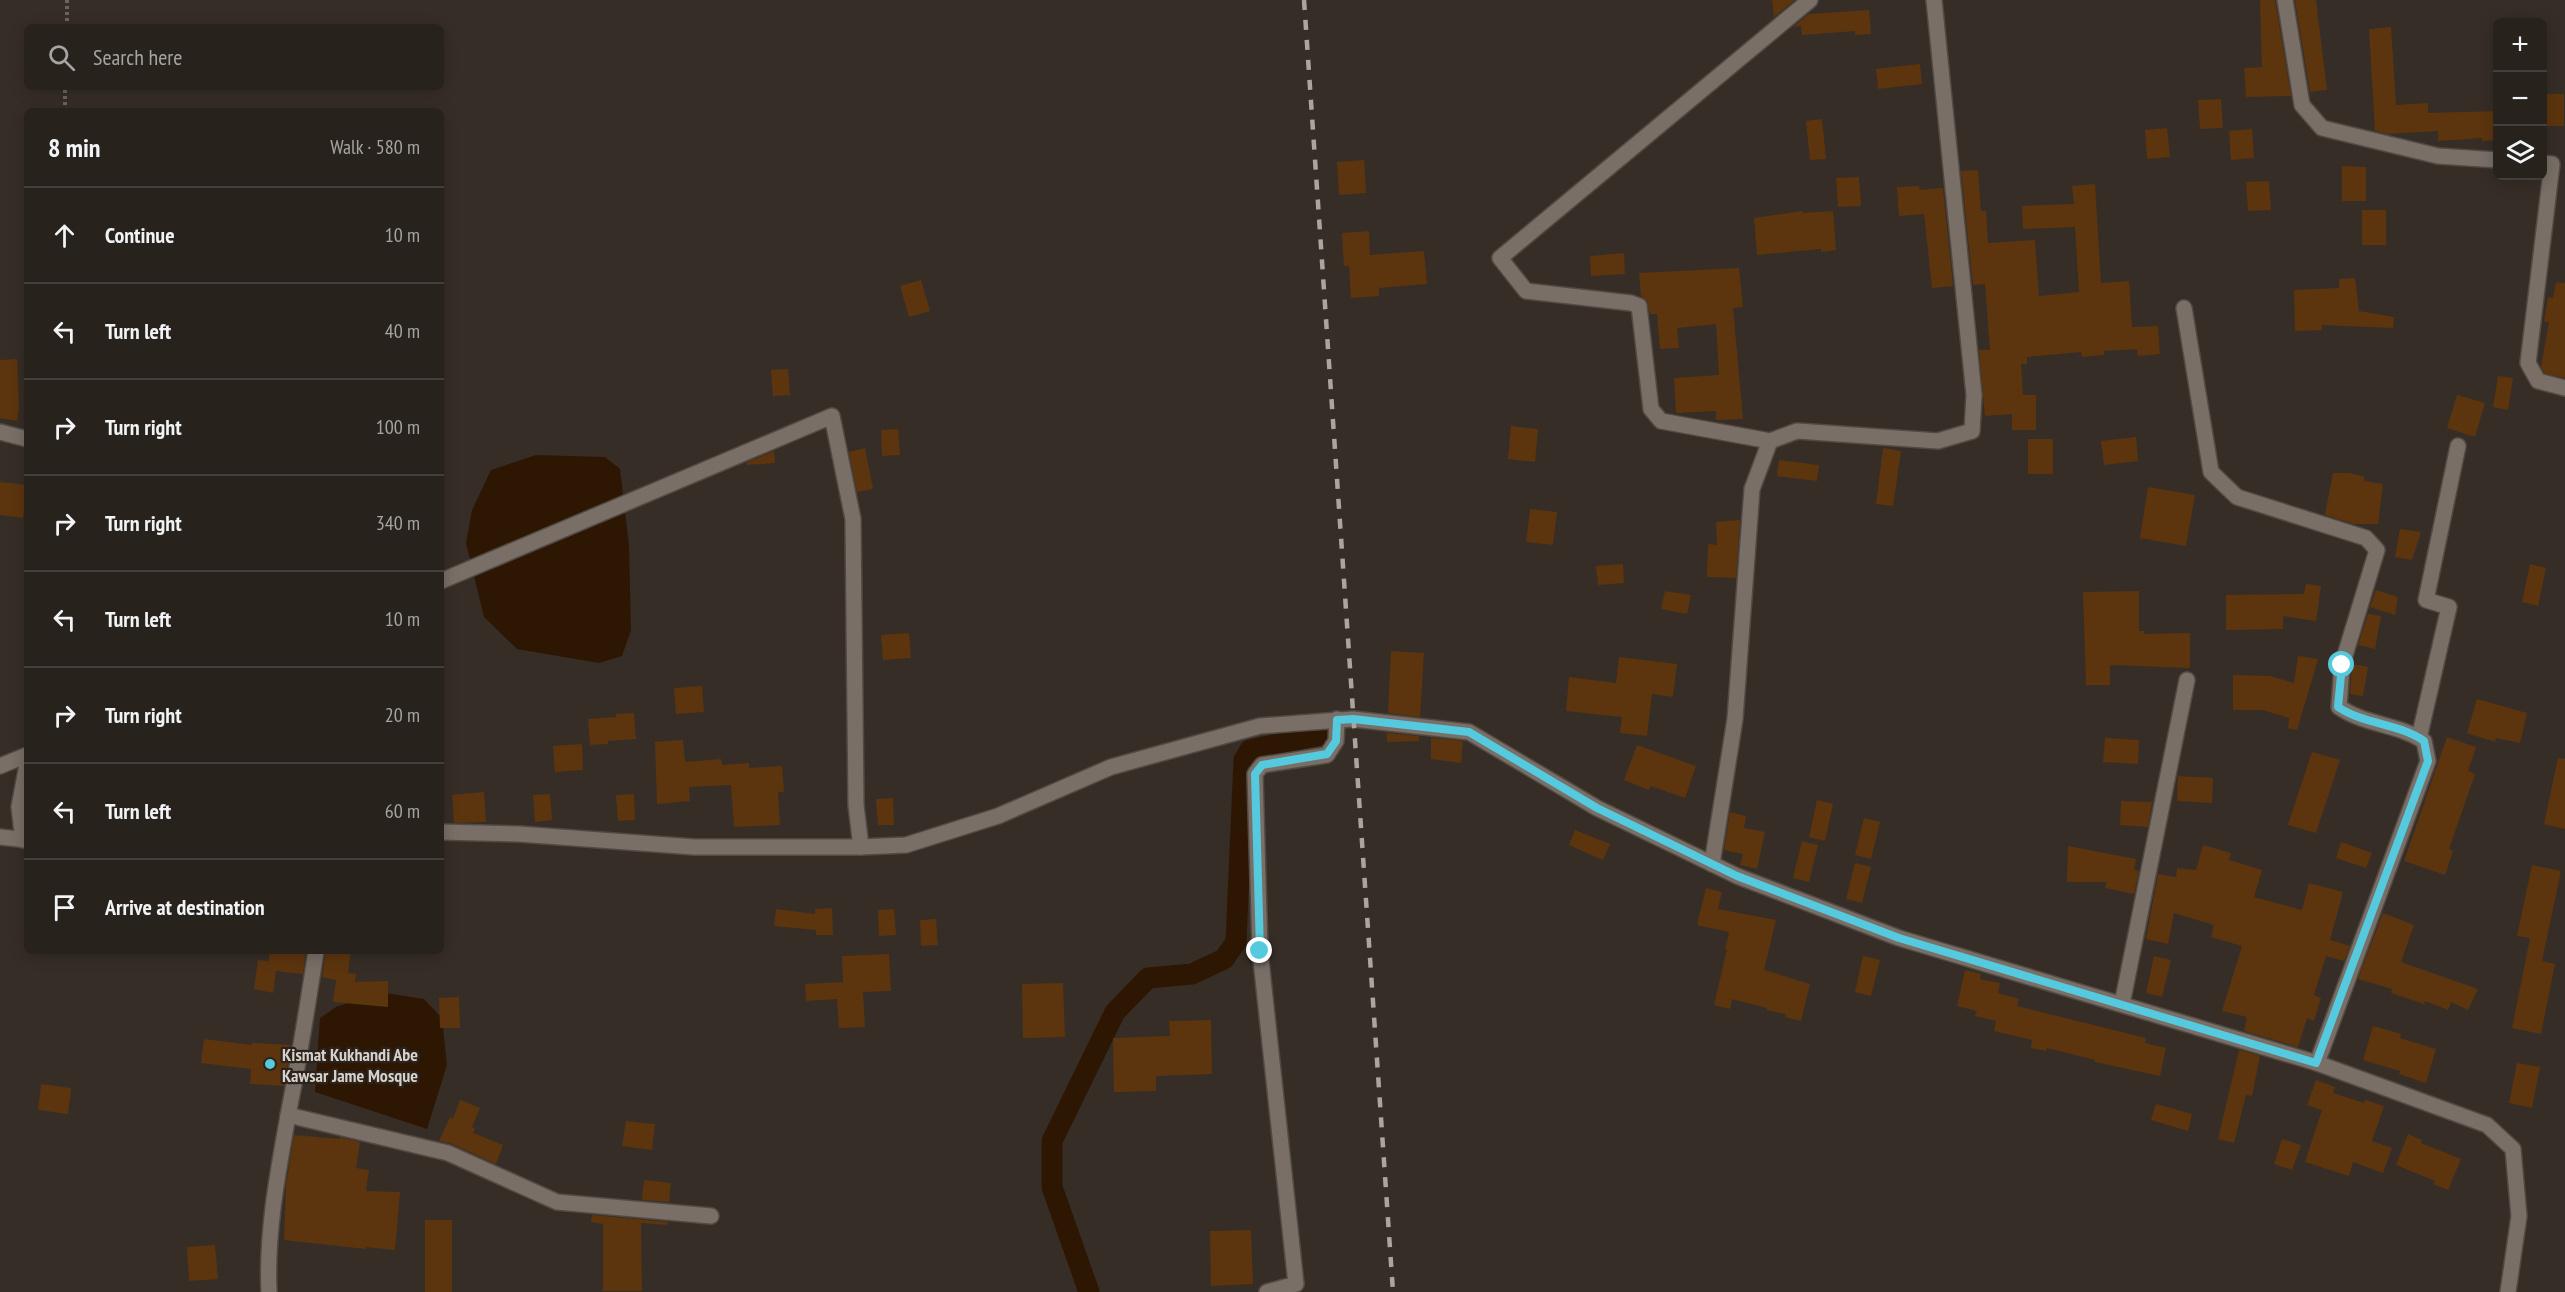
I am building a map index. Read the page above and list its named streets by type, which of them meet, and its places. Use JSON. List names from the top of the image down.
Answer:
{
  "places": ["Kismat Kukhandi Abe Kawsar Jame Mosque"],
  "page": {
    "map_buttons": ["+", "−"],
    "search": "Search here",
    "heading": ["8 min", "Walk · 580 m"],
    "list": [
      ["Continue", "10 m"],
      ["Turn left", "40 m"],
      ["Turn right", "100 m"],
      ["Turn right", "340 m"],
      ["Turn left", "10 m"],
      ["Turn right", "20 m"],
      ["Turn left", "60 m"],
      "Arrive at destination"
    ]
  }
}
